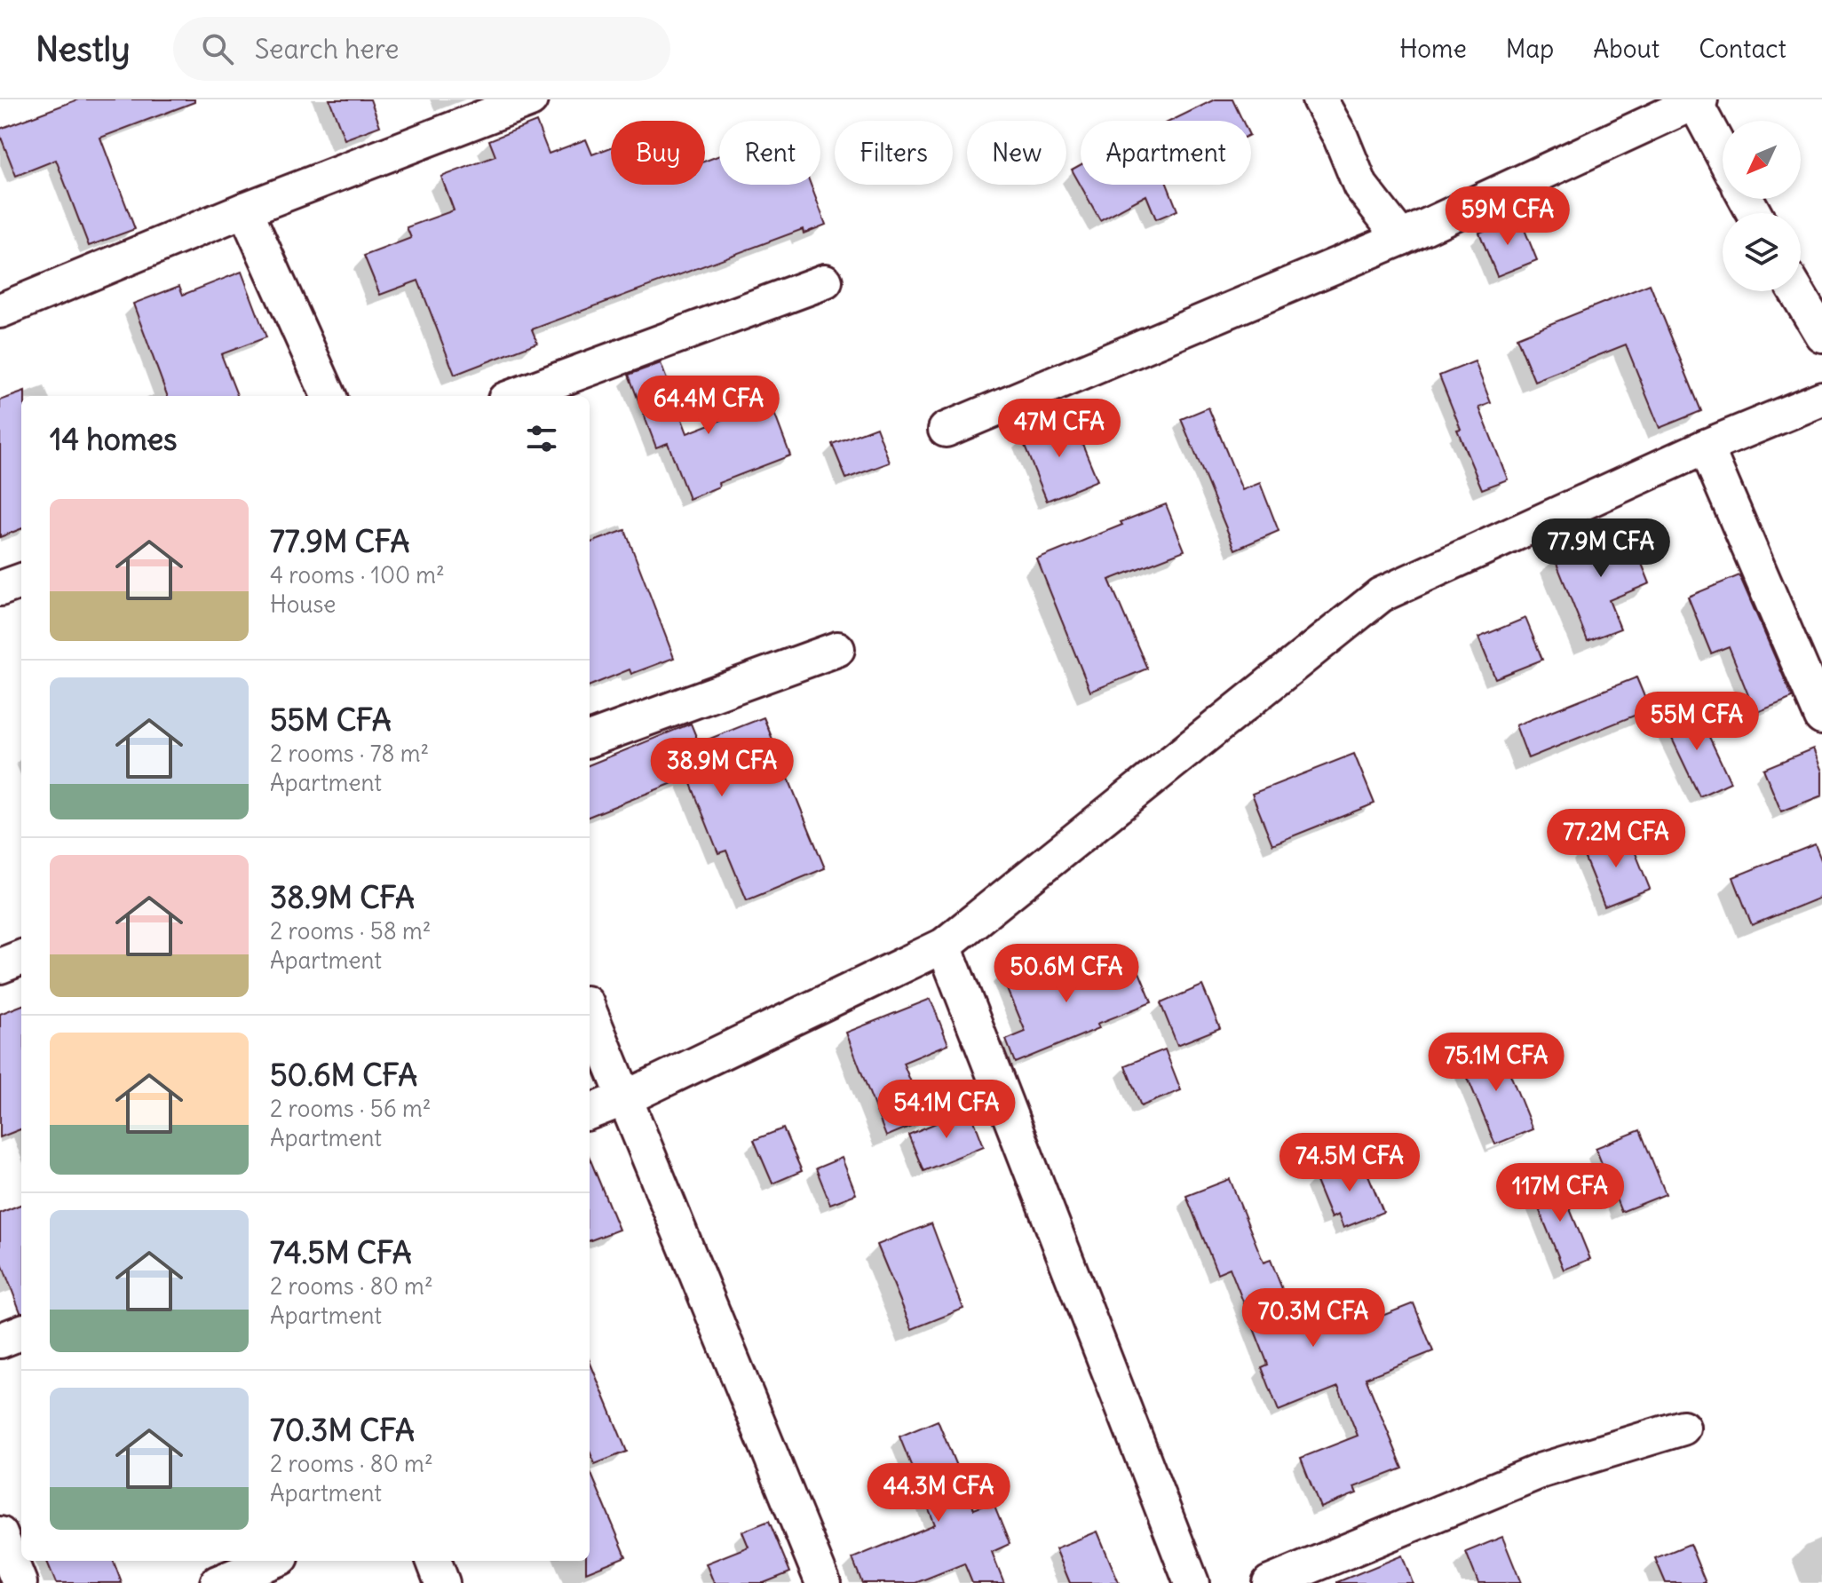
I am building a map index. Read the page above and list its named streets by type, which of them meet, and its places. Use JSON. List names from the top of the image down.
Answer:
{
  "north": "bottom left",
  "page": {
    "header": "Nestly",
    "search": "Search here",
    "nav": [
      "Home",
      "Map",
      "About",
      "Contact"
    ],
    "chip": [
      "Buy",
      "Rent",
      "Filters",
      "New",
      "Apartment"
    ],
    "price": [
      "59M CFA",
      "64.4M CFA",
      "47M CFA",
      "77.9M CFA",
      "55M CFA",
      "38.9M CFA",
      "77.2M CFA",
      "50.6M CFA",
      "75.1M CFA",
      "54.1M CFA",
      "74.5M CFA",
      "117M CFA",
      "70.3M CFA",
      "44.3M CFA"
    ],
    "heading": "14 homes",
    "list": [
      {
        "name": "77.9M CFA",
        "note": "4 rooms · 100 m² · House"
      },
      {
        "name": "55M CFA",
        "note": "2 rooms · 78 m² · Apartment"
      },
      {
        "name": "38.9M CFA",
        "note": "2 rooms · 58 m² · Apartment"
      },
      {
        "name": "50.6M CFA",
        "note": "2 rooms · 56 m² · Apartment"
      },
      {
        "name": "74.5M CFA",
        "note": "2 rooms · 80 m² · Apartment"
      },
      {
        "name": "70.3M CFA",
        "note": "2 rooms · 80 m² · Apartment"
      }
    ]
  }
}
